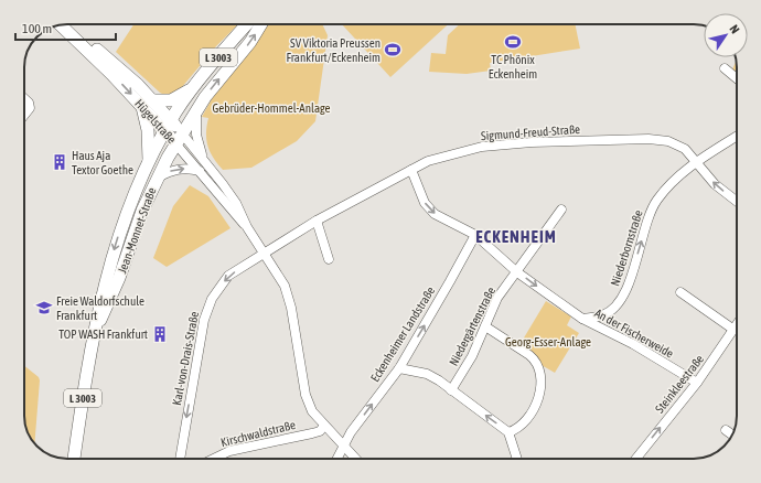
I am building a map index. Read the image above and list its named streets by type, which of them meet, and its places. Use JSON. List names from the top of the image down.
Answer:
{
  "streets": {
    "main road": ["L 3003", "Hügelstraße", "Jean-Monnet-Straße"],
    "street": [
      "Sigmund-Freud-Straße",
      "Niederbornstraße",
      "Niedergärtenstraße",
      "An der Fischerweide",
      "Eckenheimer Landstraße",
      "Karl-von-Drais-Straße",
      "Steinkleestraße",
      "Kirschwaldstraße"
    ]
  },
  "crossings": [
    ["L 3003", "Hügelstraße"],
    ["L 3003", "Jean-Monnet-Straße"],
    ["Hügelstraße", "Sigmund-Freud-Straße"],
    ["Hügelstraße", "Jean-Monnet-Straße"],
    ["Hügelstraße", "Eckenheimer Landstraße"],
    ["Hügelstraße", "Karl-von-Drais-Straße"],
    ["Hügelstraße", "Kirschwaldstraße"],
    ["Sigmund-Freud-Straße", "Niederbornstraße"],
    ["Sigmund-Freud-Straße", "Karl-von-Drais-Straße"],
    ["Niederbornstraße", "An der Fischerweide"],
    ["An der Fischerweide", "Steinkleestraße"]
  ],
  "one_way": [
    "Niederbornstraße",
    "Eckenheimer Landstraße",
    "Karl-von-Drais-Straße",
    "Steinkleestraße"
  ],
  "districts": ["ECKENHEIM"],
  "parks": ["Gebrüder-Hommel-Anlage", "Georg-Esser-Anlage"],
  "places": {
    "sports": ["TC Phönix Eckenheim", "SV Viktoria Preussen Frankfurt/Eckenheim"],
    "building": ["Haus Aja Textor Goethe", "TOP WASH Frankfurt"],
    "school or university": ["Freie Waldorfschule Frankfurt"]
  },
  "scale_bar": "100 m",
  "north": "top right"
}
